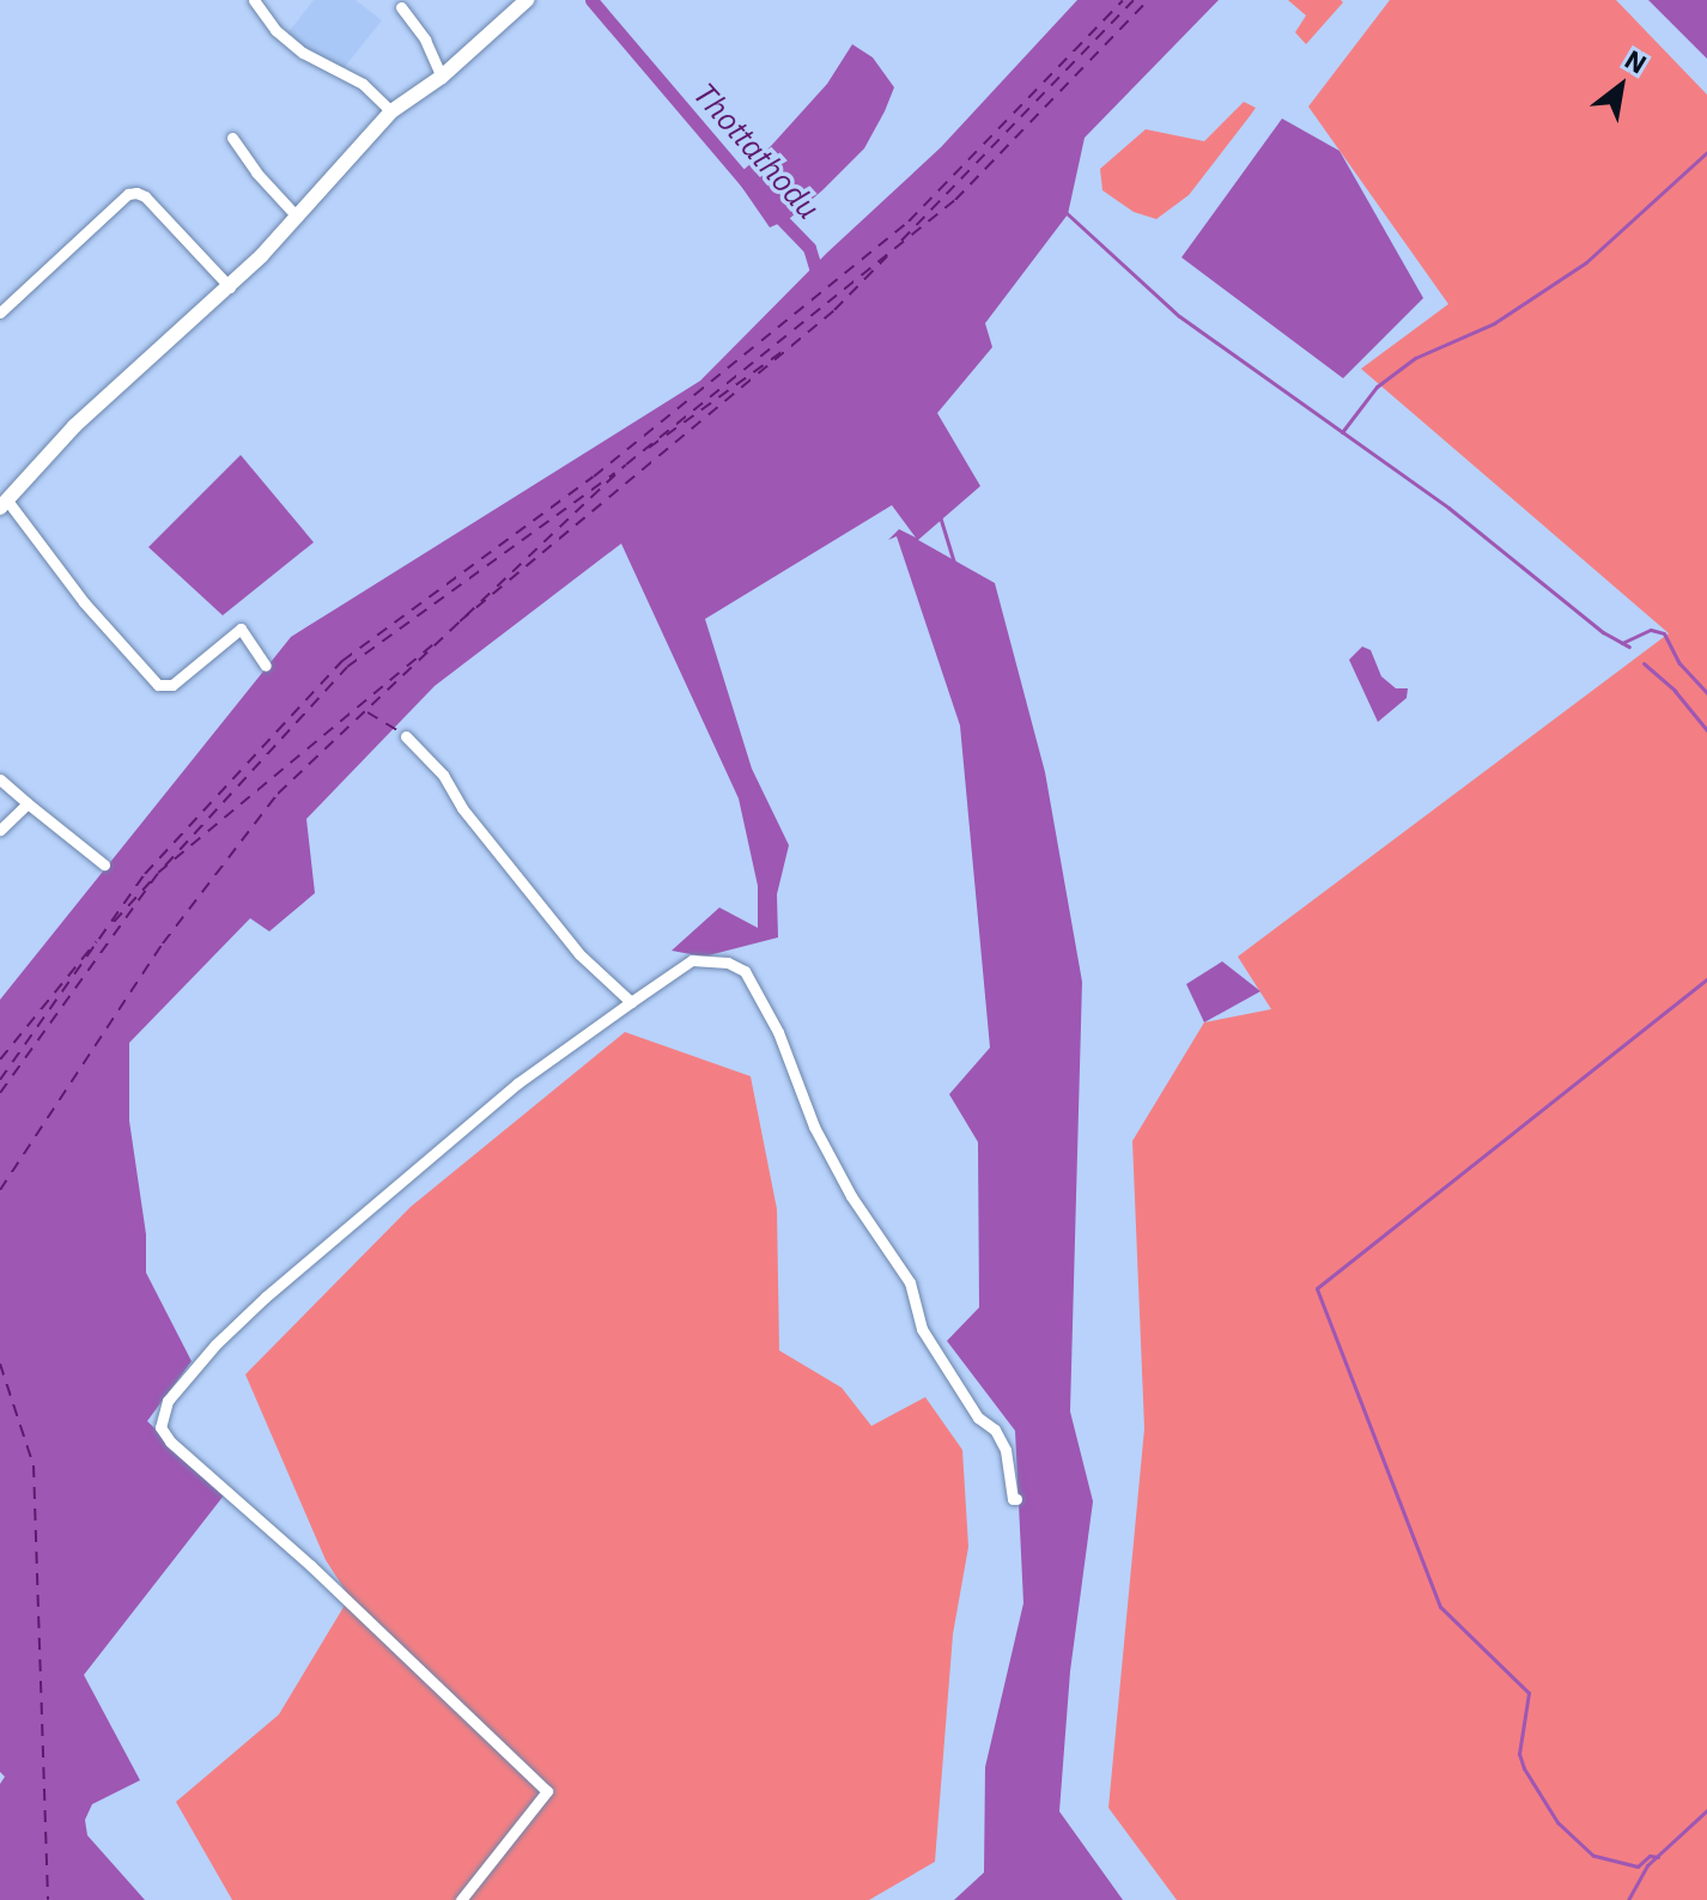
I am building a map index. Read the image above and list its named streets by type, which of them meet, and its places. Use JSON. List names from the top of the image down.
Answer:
{
  "water": ["Thottathodu"],
  "north": "top right"
}
